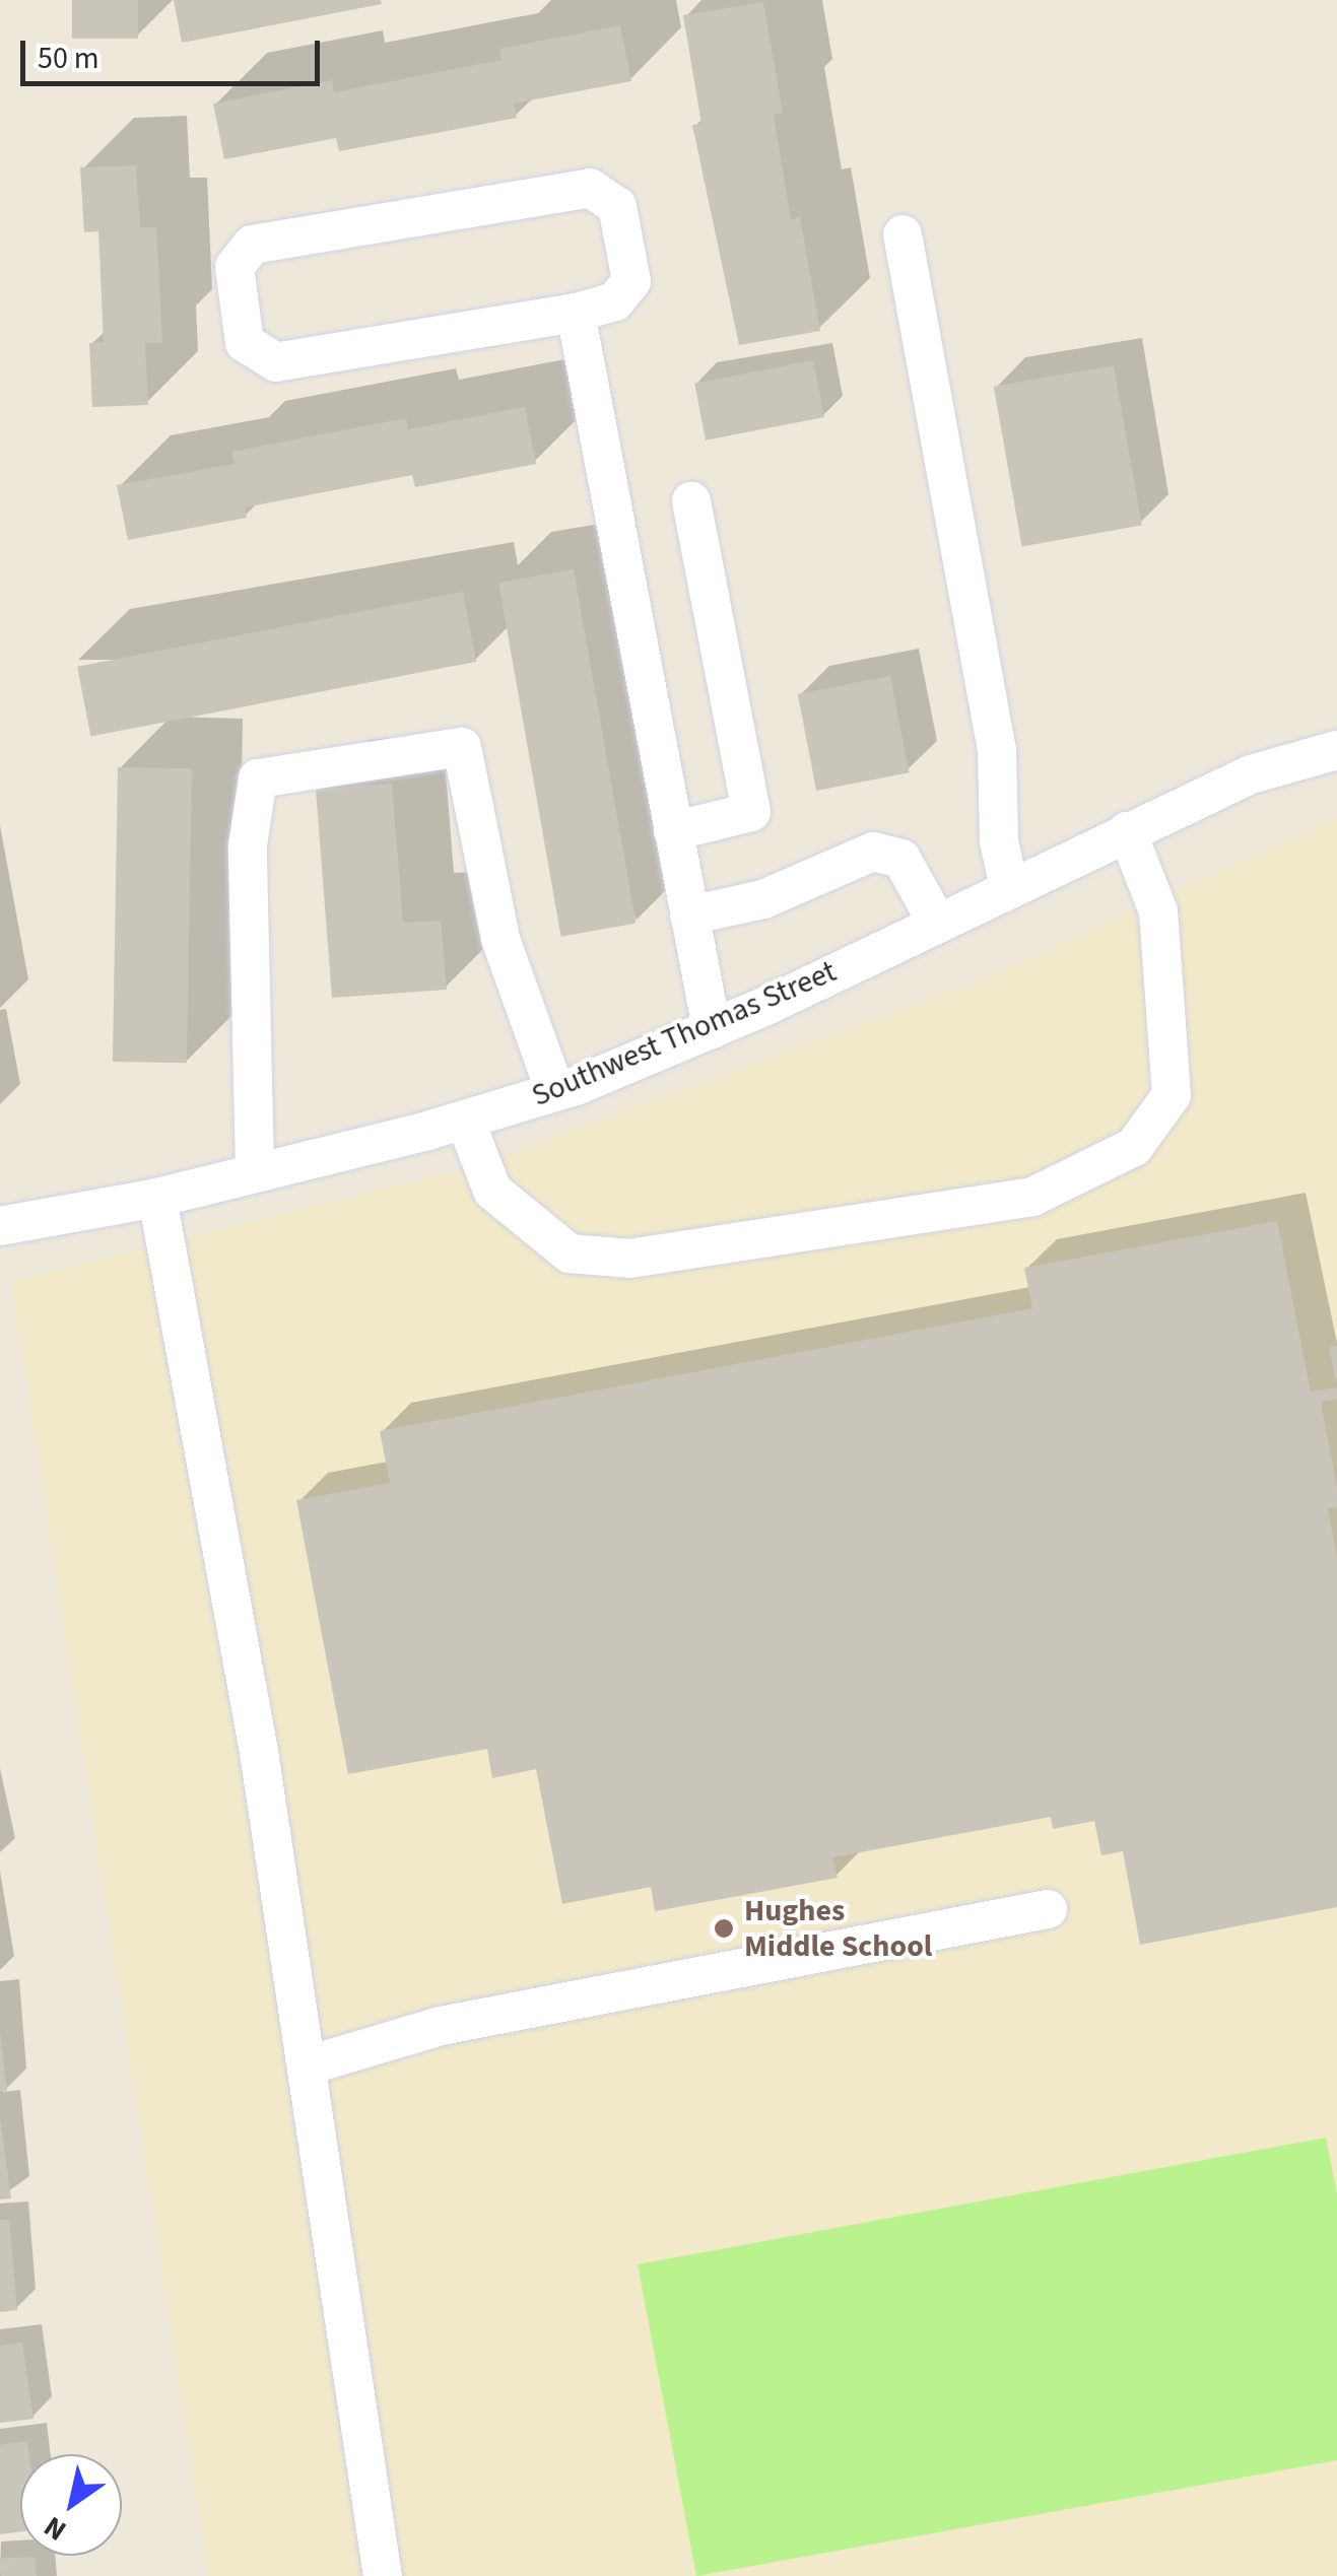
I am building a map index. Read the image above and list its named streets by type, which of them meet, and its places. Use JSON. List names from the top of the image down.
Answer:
{
  "streets": {
    "street": ["Southwest Thomas Street"]
  },
  "places": ["Hughes Middle School"],
  "scale_bar": "50 m",
  "north": "bottom left"
}
